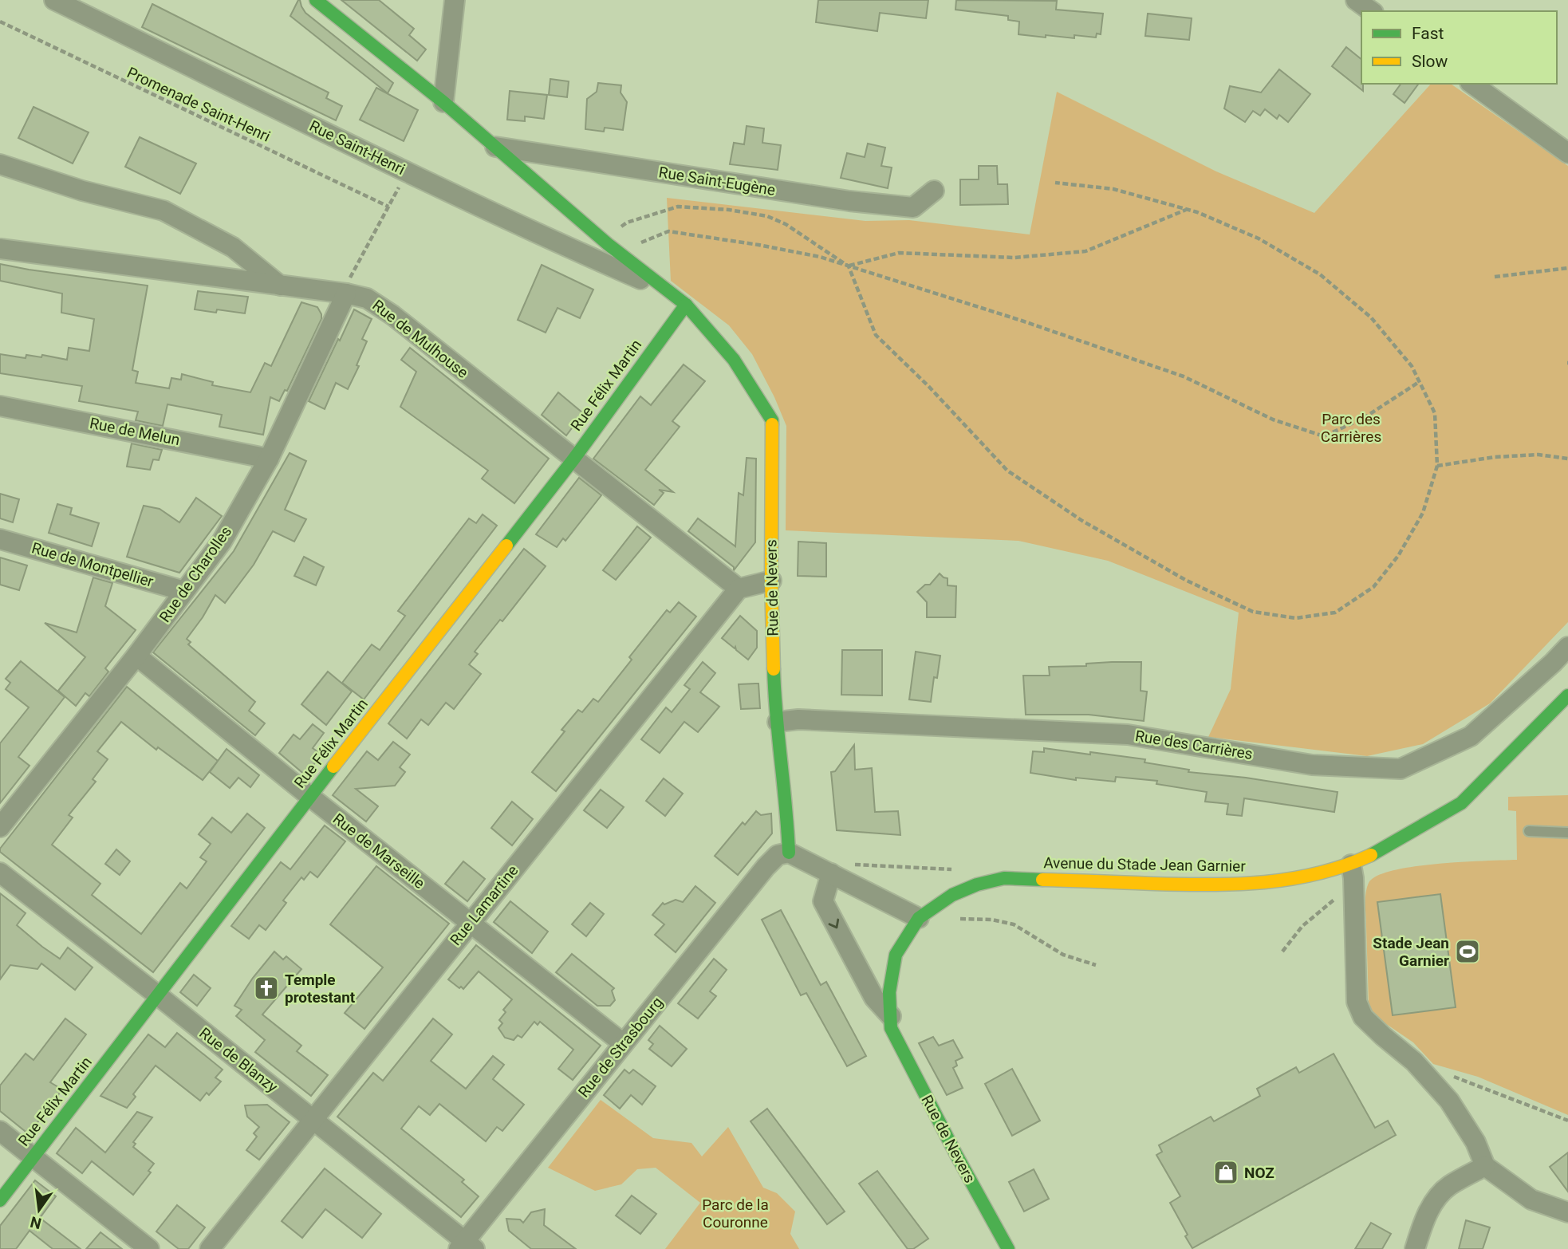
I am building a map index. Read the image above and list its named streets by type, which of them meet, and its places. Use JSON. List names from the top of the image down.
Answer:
{
  "streets": {
    "street": [
      "Rue Saint-Henri",
      "Rue Saint-Eugène",
      "Rue de Mulhouse",
      "Rue Félix Martin",
      "Rue de Melun",
      "Rue de Montpellier",
      "Rue de Charolles",
      "Rue de Nevers",
      "Rue des Carrières",
      "Rue de Marseille",
      "Avenue du Stade Jean Garnier",
      "Rue Lamartine",
      "Rue de Strasbourg",
      "Rue de Blanzy"
    ],
    "path": ["Promenade Saint-Henri"]
  },
  "crossings": [
    ["Rue de Mulhouse", "Rue Félix Martin"],
    ["Rue de Mulhouse", "Rue de Charolles"],
    ["Rue de Mulhouse", "Rue Lamartine"],
    ["Rue Félix Martin", "Rue de Nevers"],
    ["Rue Félix Martin", "Rue de Marseille"],
    ["Rue Félix Martin", "Rue de Blanzy"],
    ["Rue de Melun", "Rue de Charolles"],
    ["Rue de Montpellier", "Rue de Charolles"],
    ["Rue de Charolles", "Rue de Marseille"],
    ["Rue de Nevers", "Rue des Carrières"],
    ["Rue de Nevers", "Avenue du Stade Jean Garnier"],
    ["Rue de Nevers", "Rue de Strasbourg"],
    ["Rue de Marseille", "Rue Lamartine"],
    ["Rue de Marseille", "Rue de Strasbourg"],
    ["Rue Lamartine", "Rue de Blanzy"],
    ["Rue de Strasbourg", "Rue de Blanzy"]
  ],
  "parks": ["Parc des Carrières", "Parc de la Couronne"],
  "places": {
    "sports": ["Stade Jean Garnier"],
    "church": ["Temple protestant"],
    "shop": ["NOZ"]
  },
  "legend": ["Fast", "Slow"],
  "north": "bottom"
}
